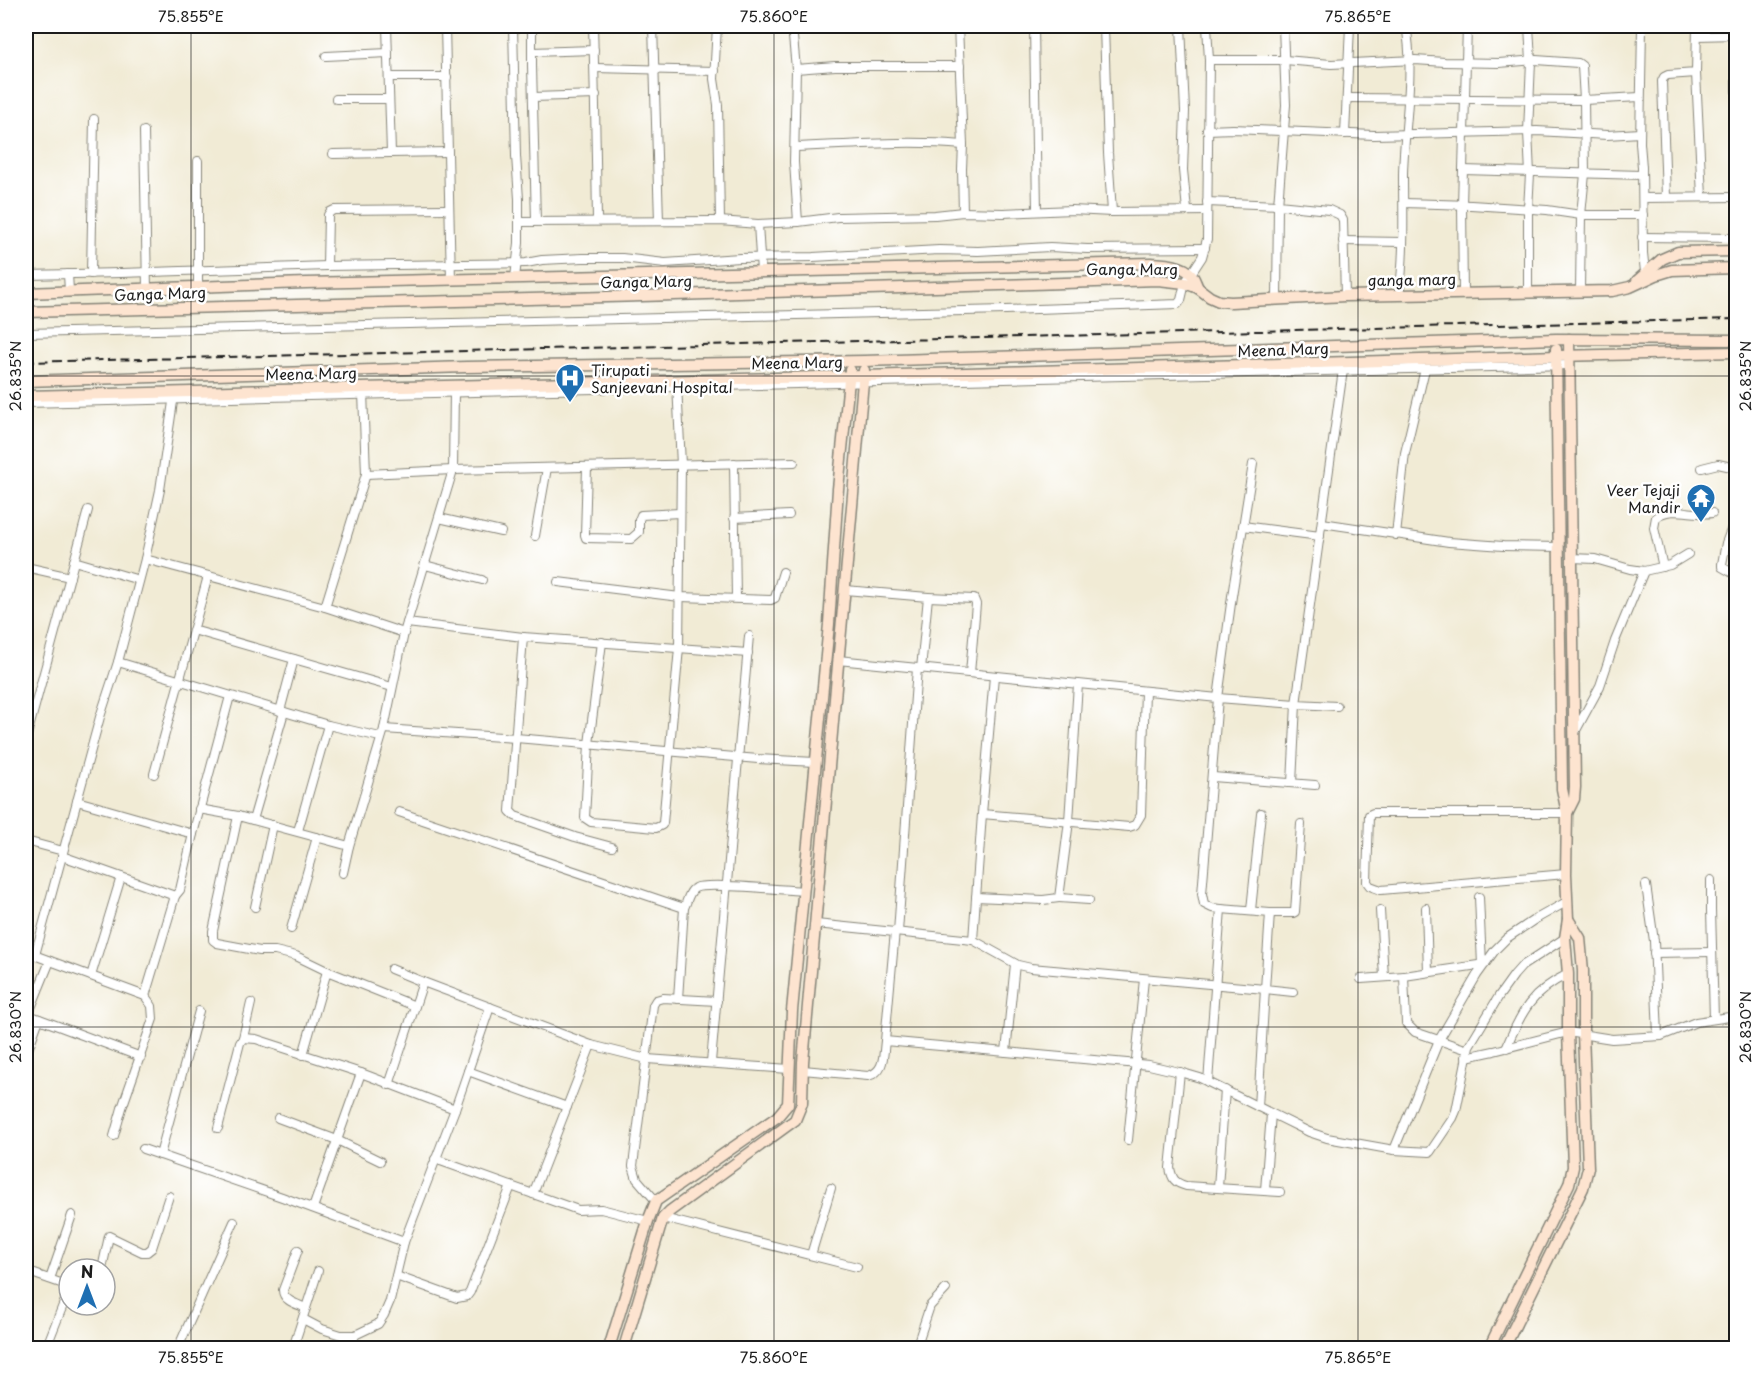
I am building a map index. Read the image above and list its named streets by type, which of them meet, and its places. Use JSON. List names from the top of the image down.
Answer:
{
  "streets": {
    "street": ["Ganga Marg", "ganga marg", "Meena Marg"]
  },
  "crossings": [
    ["Ganga Marg", "ganga marg"]
  ],
  "places": {
    "hospital": ["Tirupati Sanjeevani Hospital"],
    "temple": ["Veer Tejaji Mandir"]
  },
  "north": "top",
  "coordinates": [
    "75.855°E",
    "75.860°E",
    "75.865°E",
    "26.835°N",
    "26.830°N"
  ]
}
